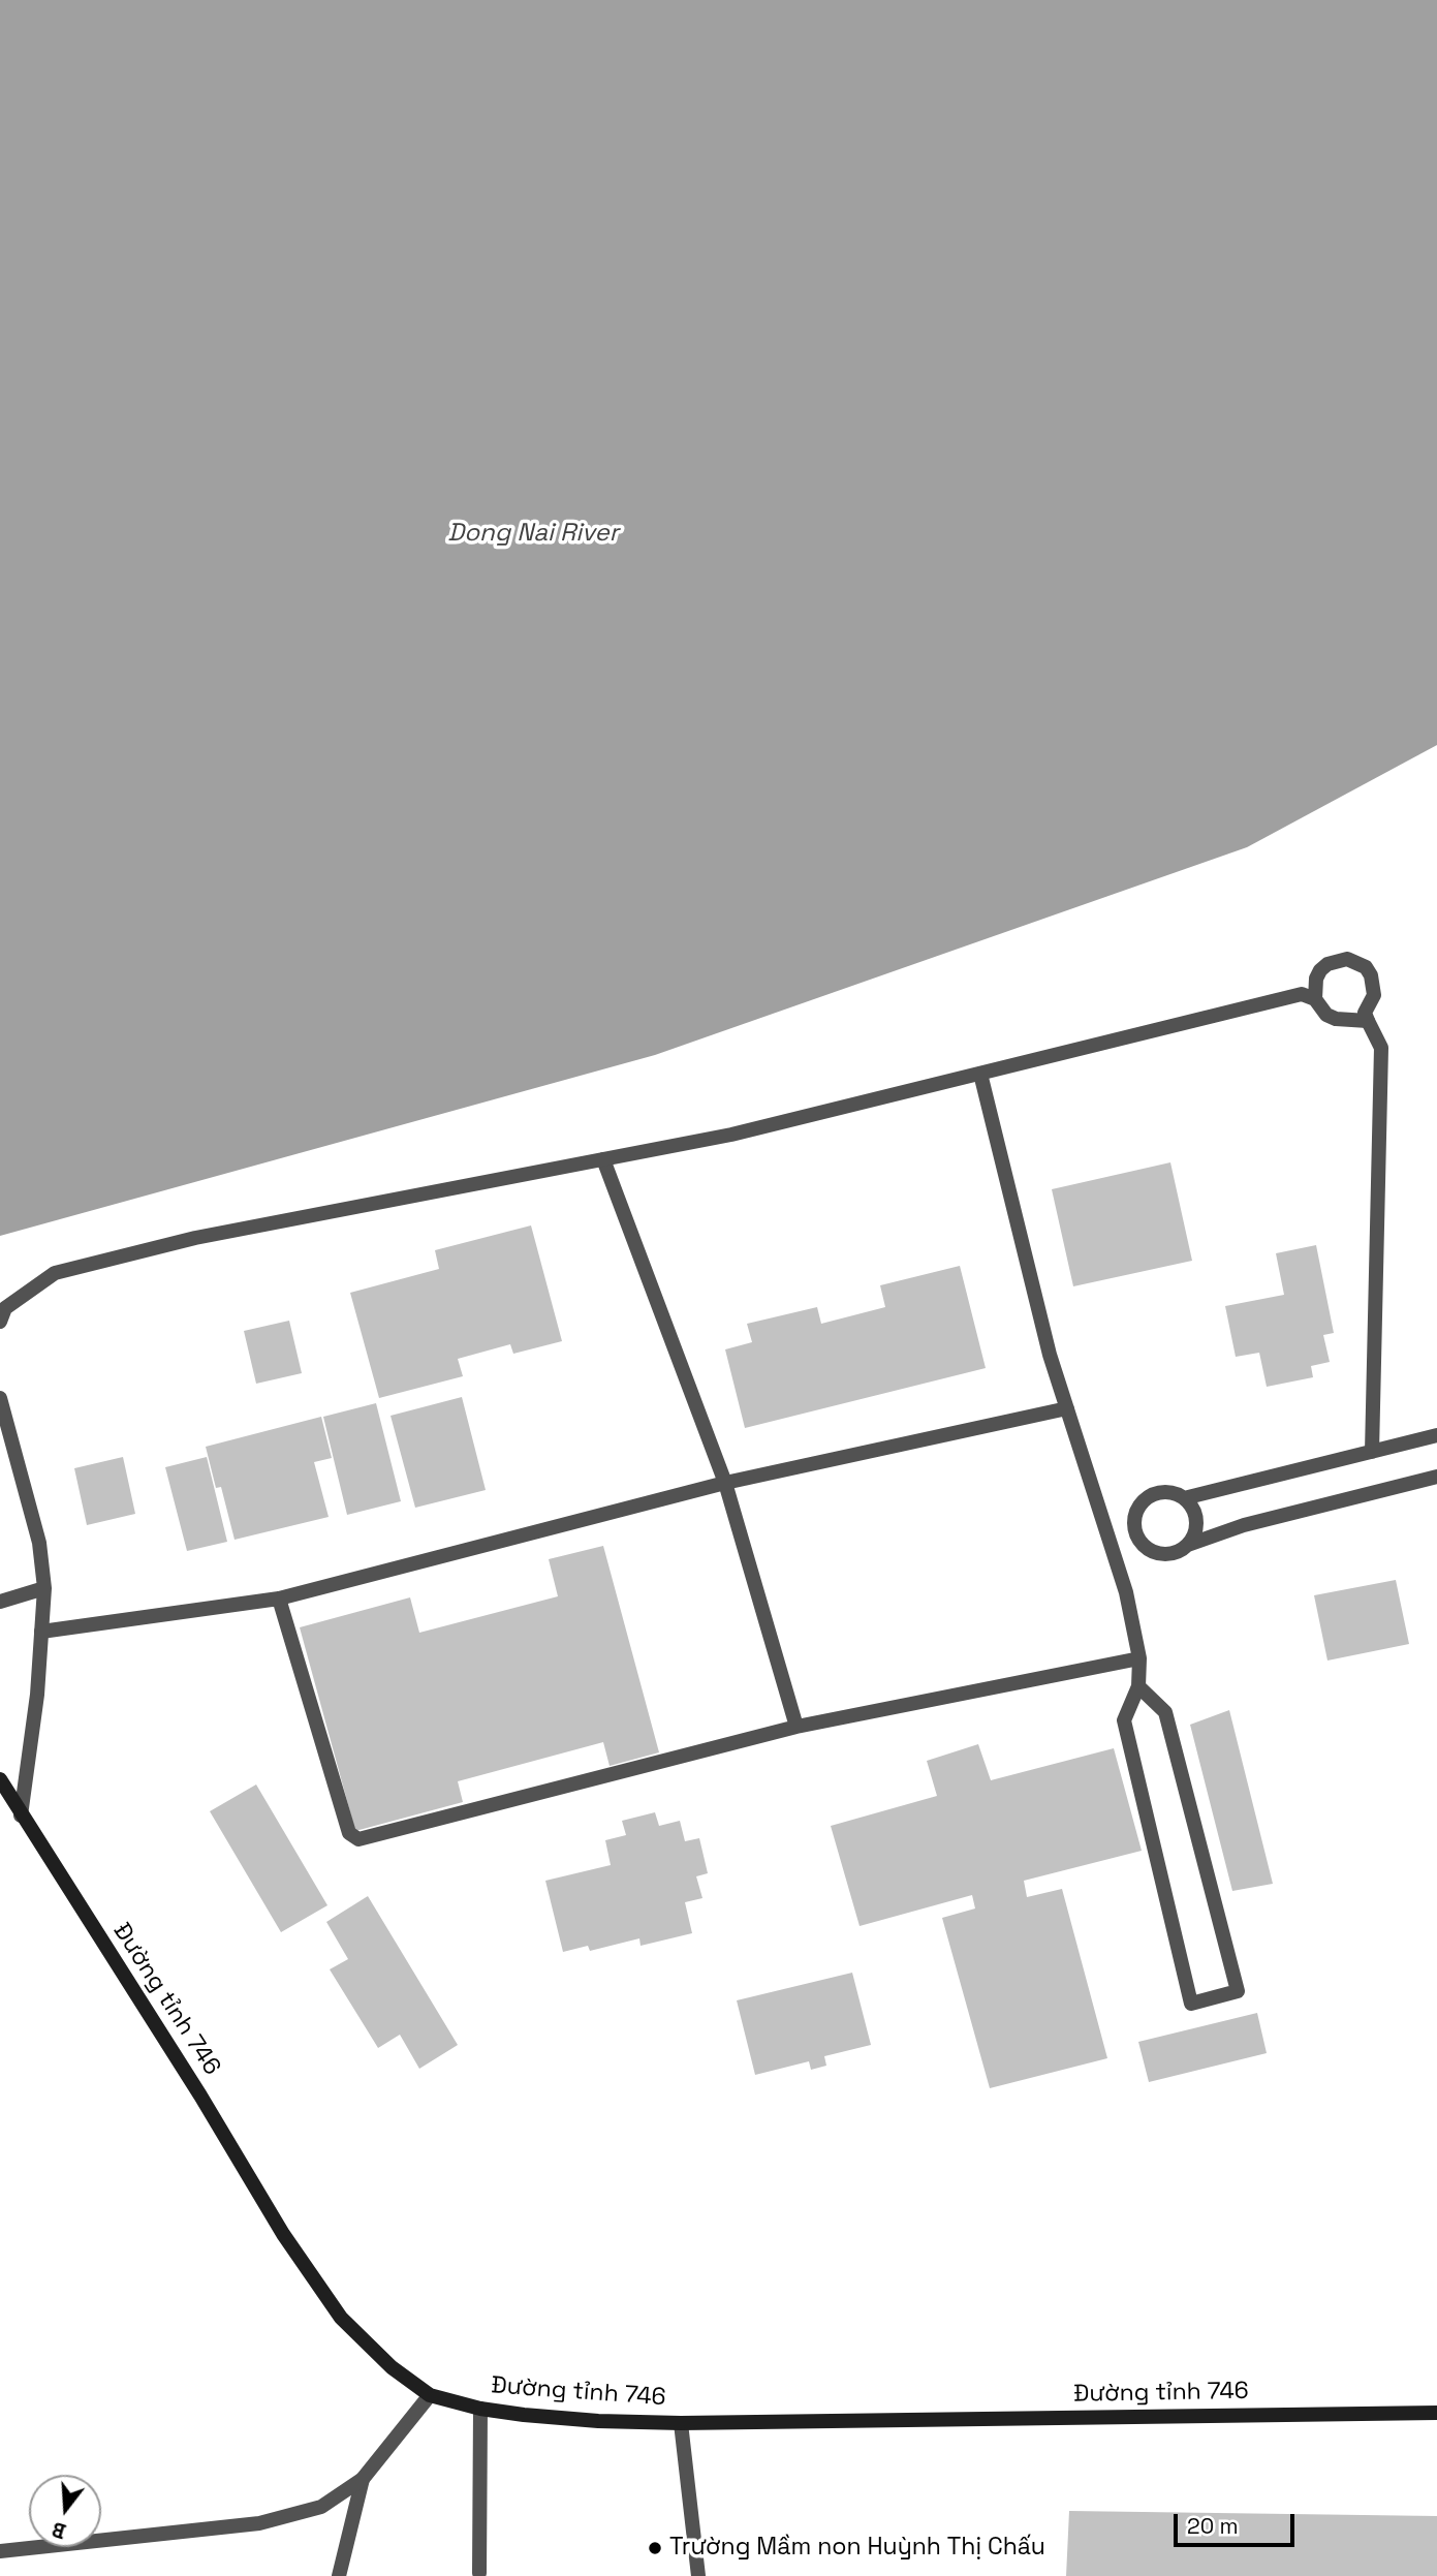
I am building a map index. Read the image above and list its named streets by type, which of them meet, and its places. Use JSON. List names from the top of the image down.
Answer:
{
  "streets": {
    "main road": ["Đường tỉnh 746"]
  },
  "water": ["Dong Nai River"],
  "places": ["Trường Mầm non Huỳnh Thị Chấu"],
  "scale_bar": "20 m",
  "north": "bottom"
}
